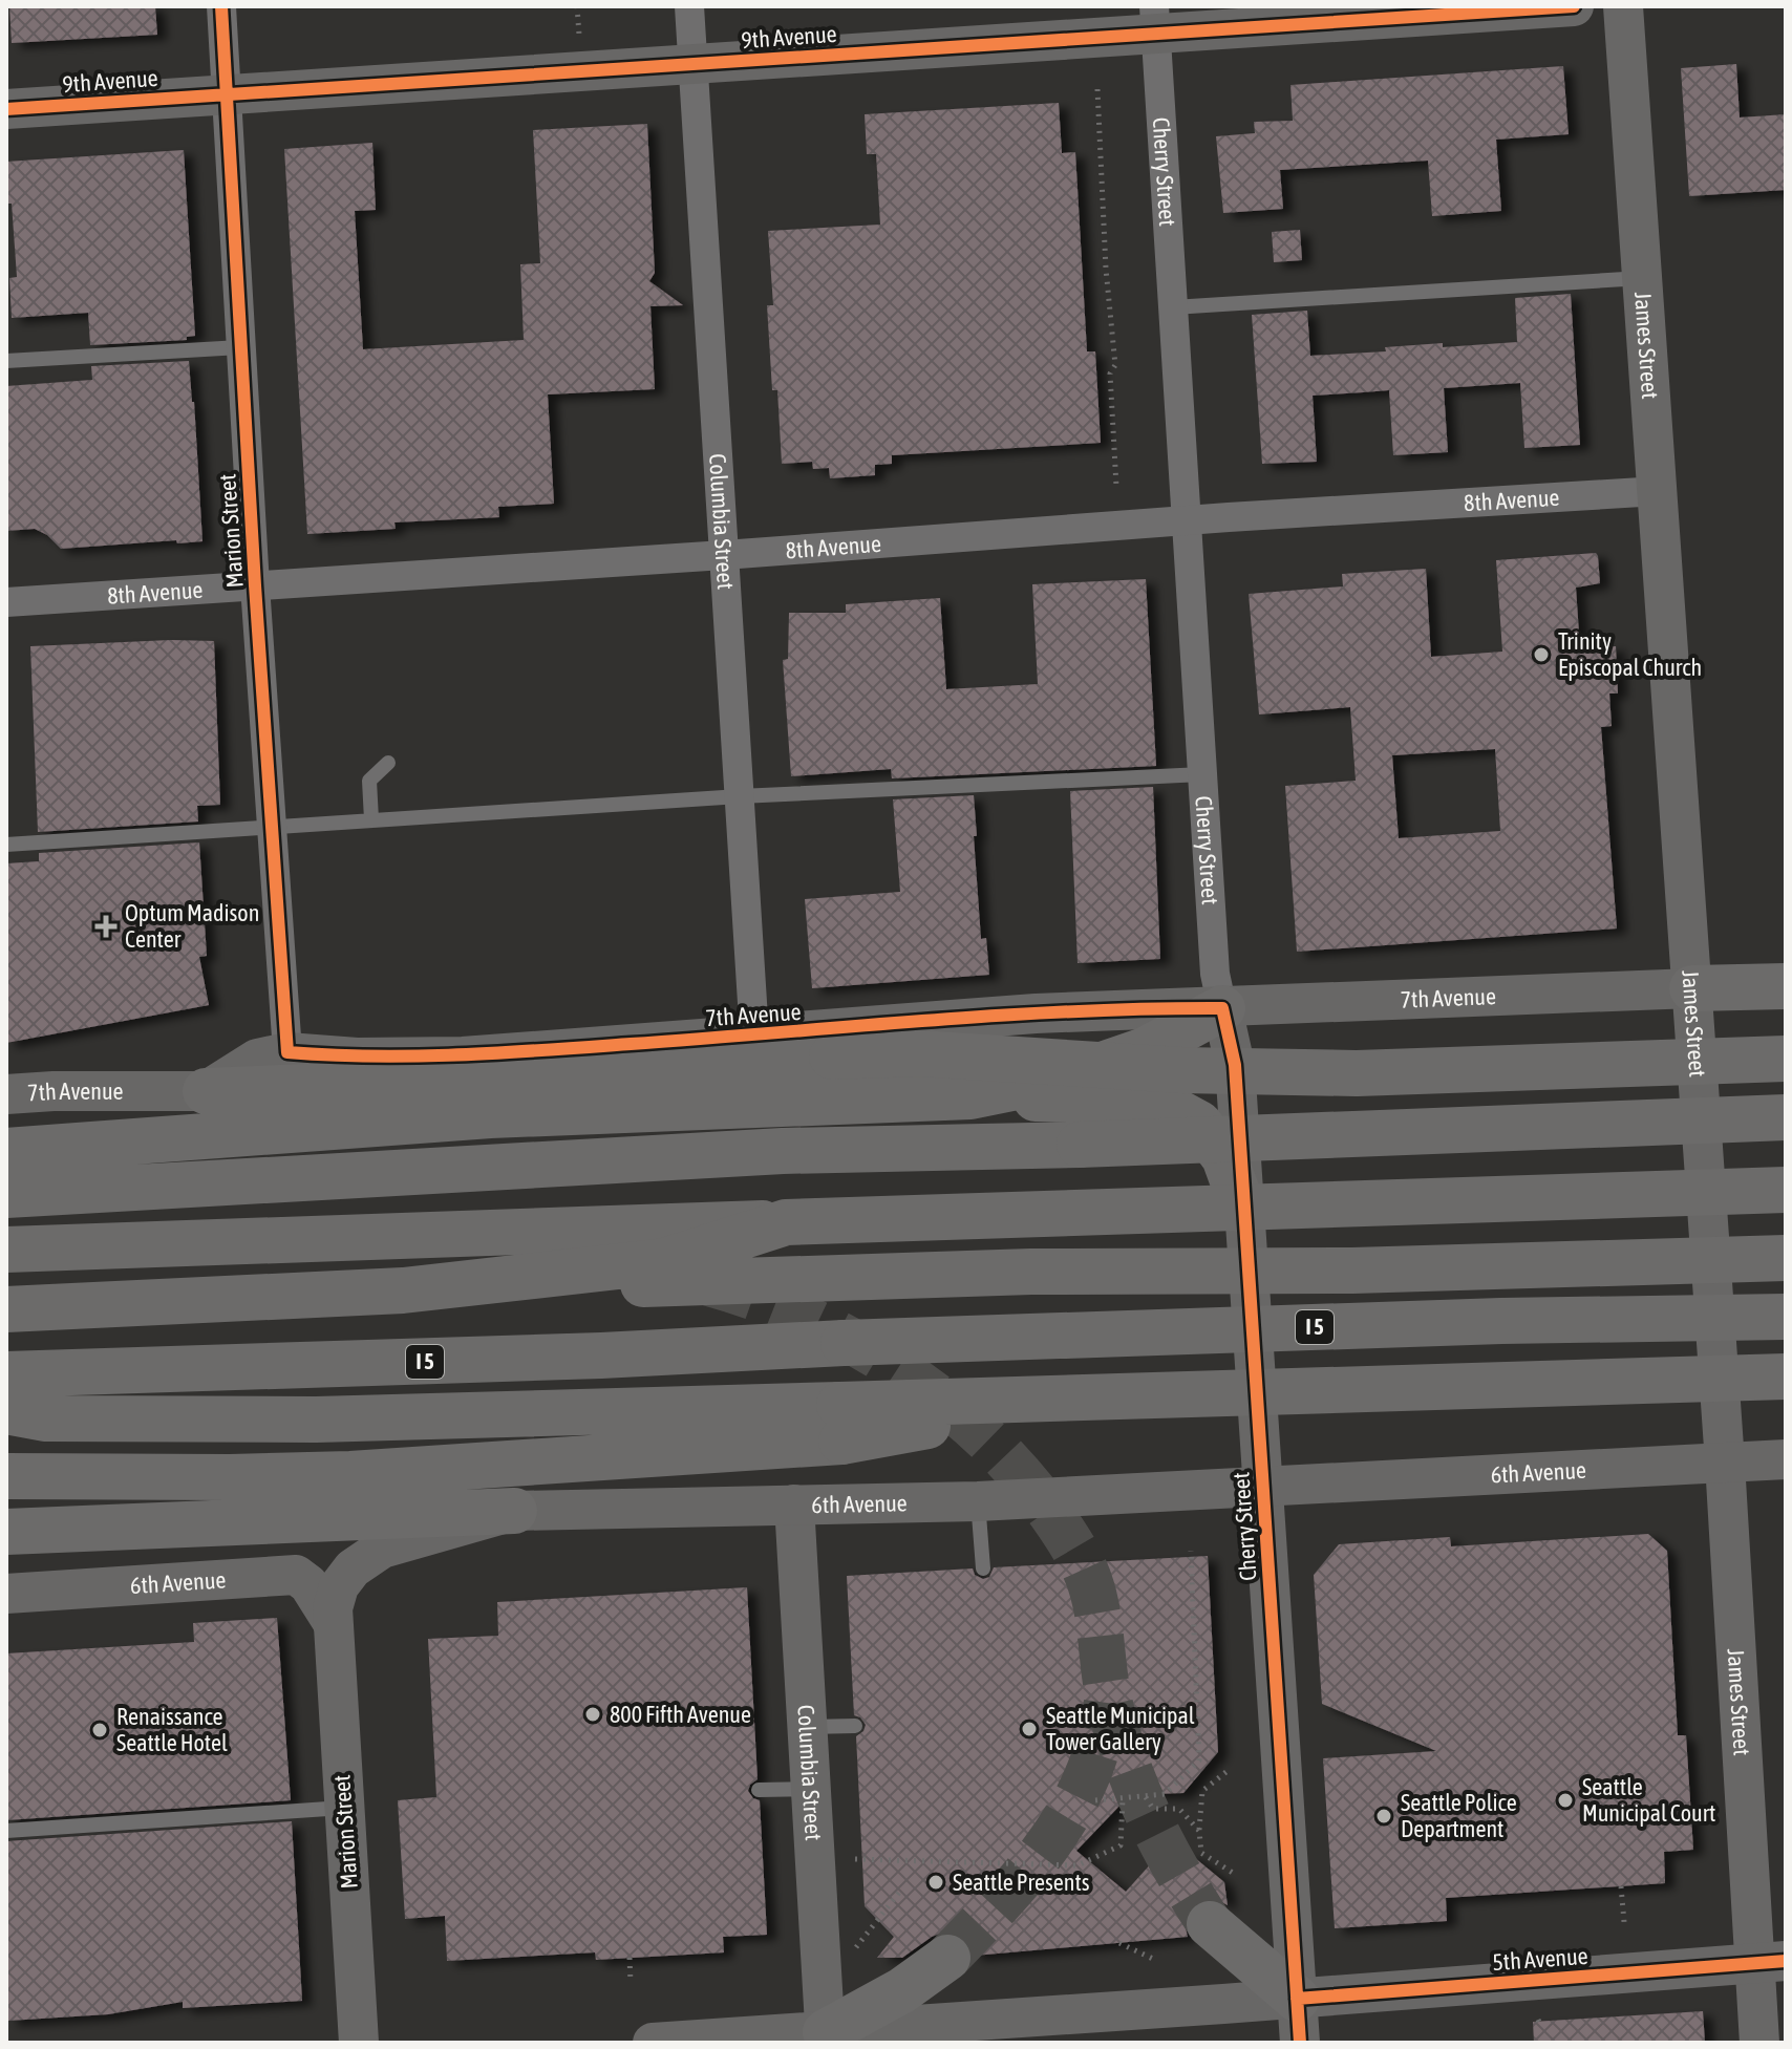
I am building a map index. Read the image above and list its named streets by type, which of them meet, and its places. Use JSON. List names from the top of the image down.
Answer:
{
  "streets": {
    "highway": ["I 5"],
    "main road": [
      "9th Avenue",
      "Cherry Street",
      "James Street",
      "Columbia Street",
      "Marion Street",
      "7th Avenue",
      "6th Avenue",
      "5th Avenue"
    ],
    "street": ["8th Avenue"]
  },
  "crossings": [
    ["9th Avenue", "Cherry Street"],
    ["9th Avenue", "Columbia Street"],
    ["9th Avenue", "Marion Street"],
    ["Cherry Street", "8th Avenue"],
    ["Cherry Street", "7th Avenue"],
    ["Cherry Street", "6th Avenue"],
    ["Cherry Street", "5th Avenue"],
    ["James Street", "8th Avenue"],
    ["James Street", "7th Avenue"],
    ["James Street", "6th Avenue"],
    ["James Street", "5th Avenue"],
    ["8th Avenue", "Columbia Street"],
    ["8th Avenue", "Marion Street"],
    ["Columbia Street", "7th Avenue"],
    ["Columbia Street", "6th Avenue"],
    ["Columbia Street", "5th Avenue"],
    ["Marion Street", "7th Avenue"],
    ["Marion Street", "6th Avenue"]
  ],
  "places": {
    "other": [
      "Trinity Episcopal Church",
      "800 Fifth Avenue",
      "Seattle Municipal Tower Gallery",
      "Renaissance Seattle Hotel",
      "Seattle Municipal Court",
      "Seattle Police Department",
      "Seattle Presents"
    ],
    "health": ["Optum Madison Center"]
  }
}
